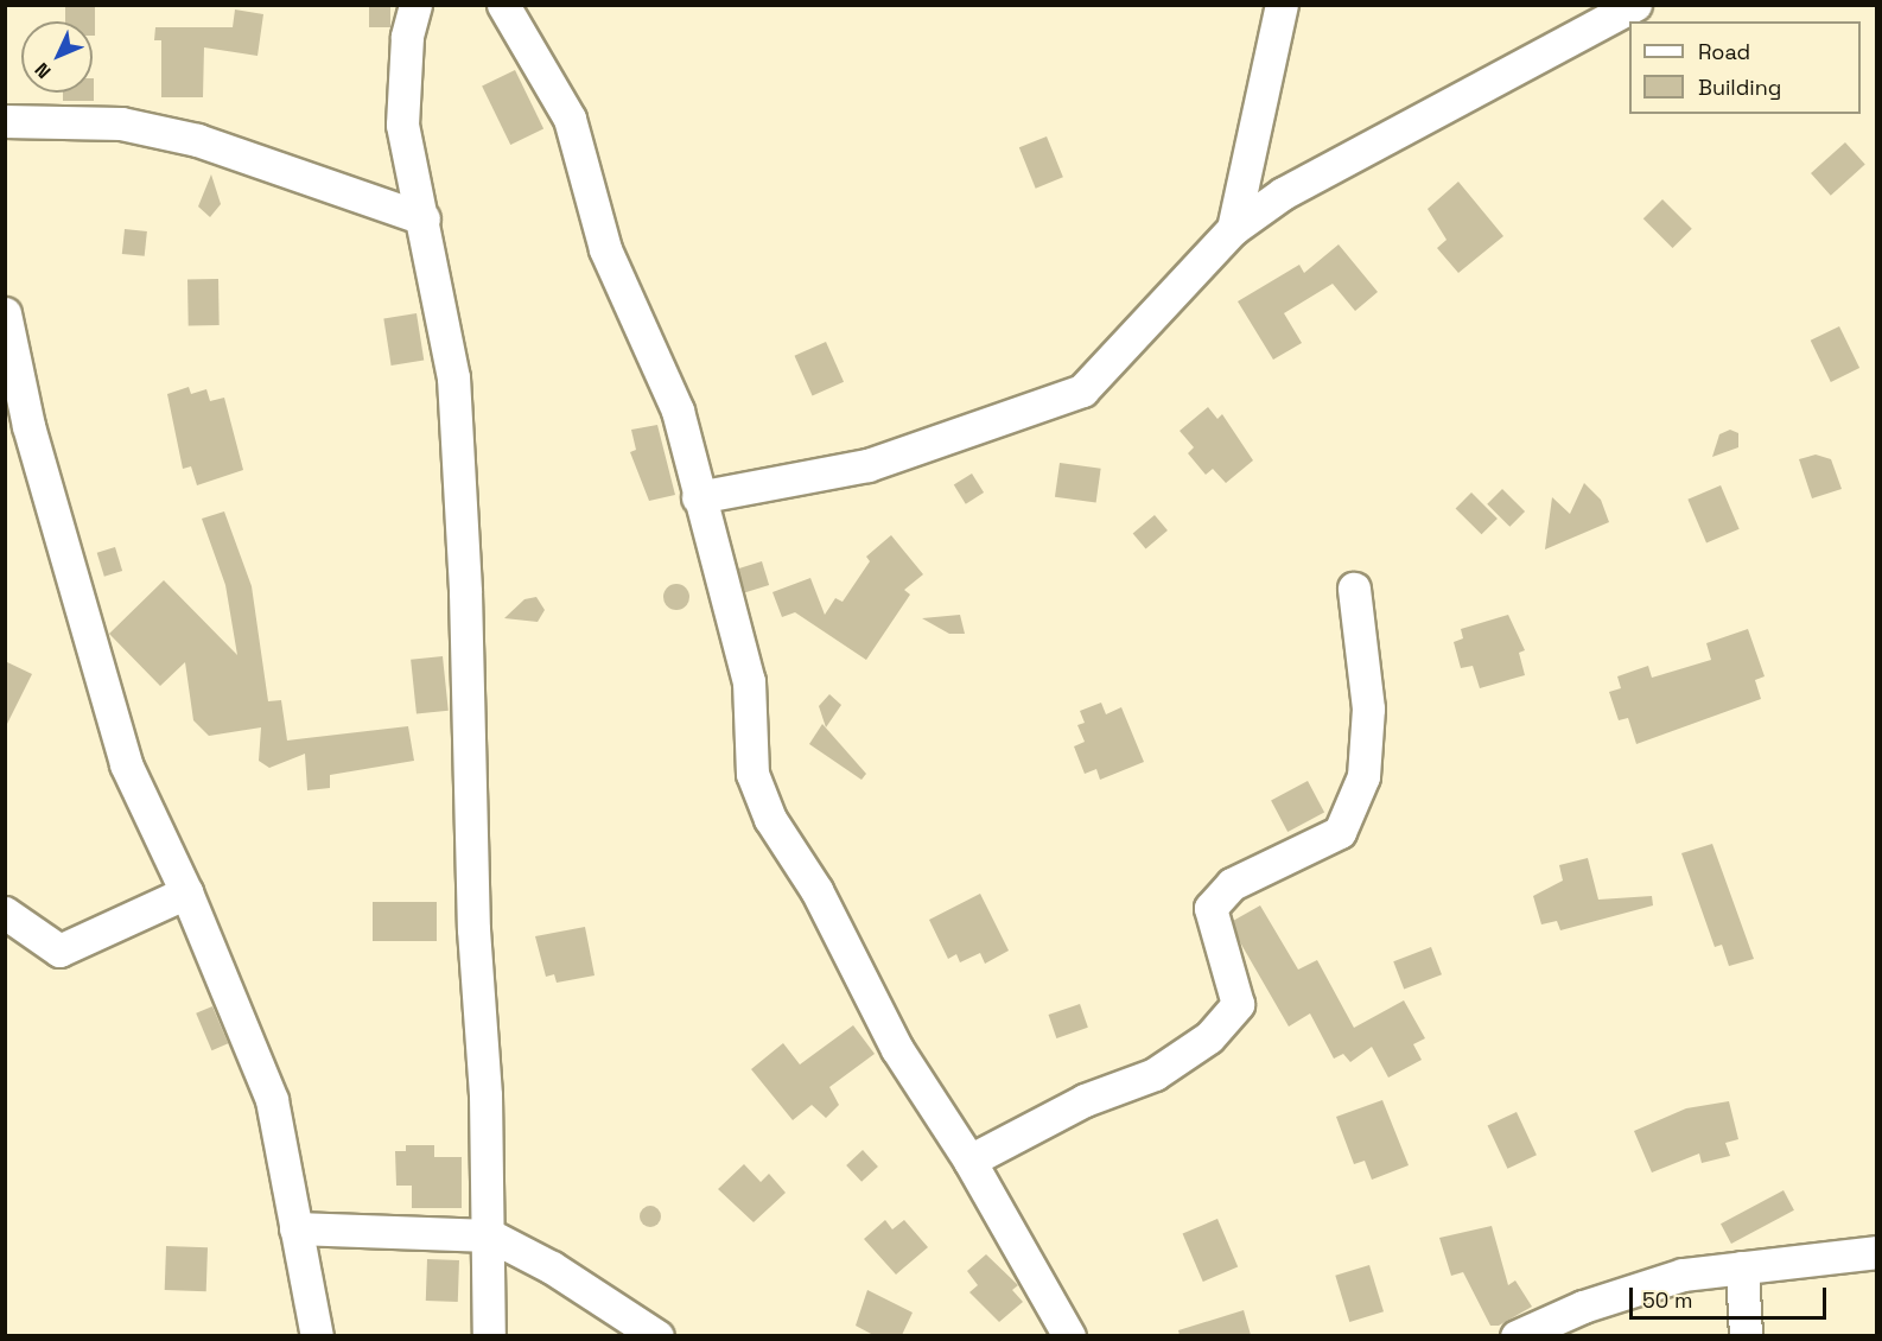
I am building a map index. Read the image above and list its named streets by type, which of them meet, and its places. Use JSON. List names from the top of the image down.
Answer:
{
  "legend": ["Road", "Building"],
  "scale_bar": "50 m",
  "north": "bottom left"
}
